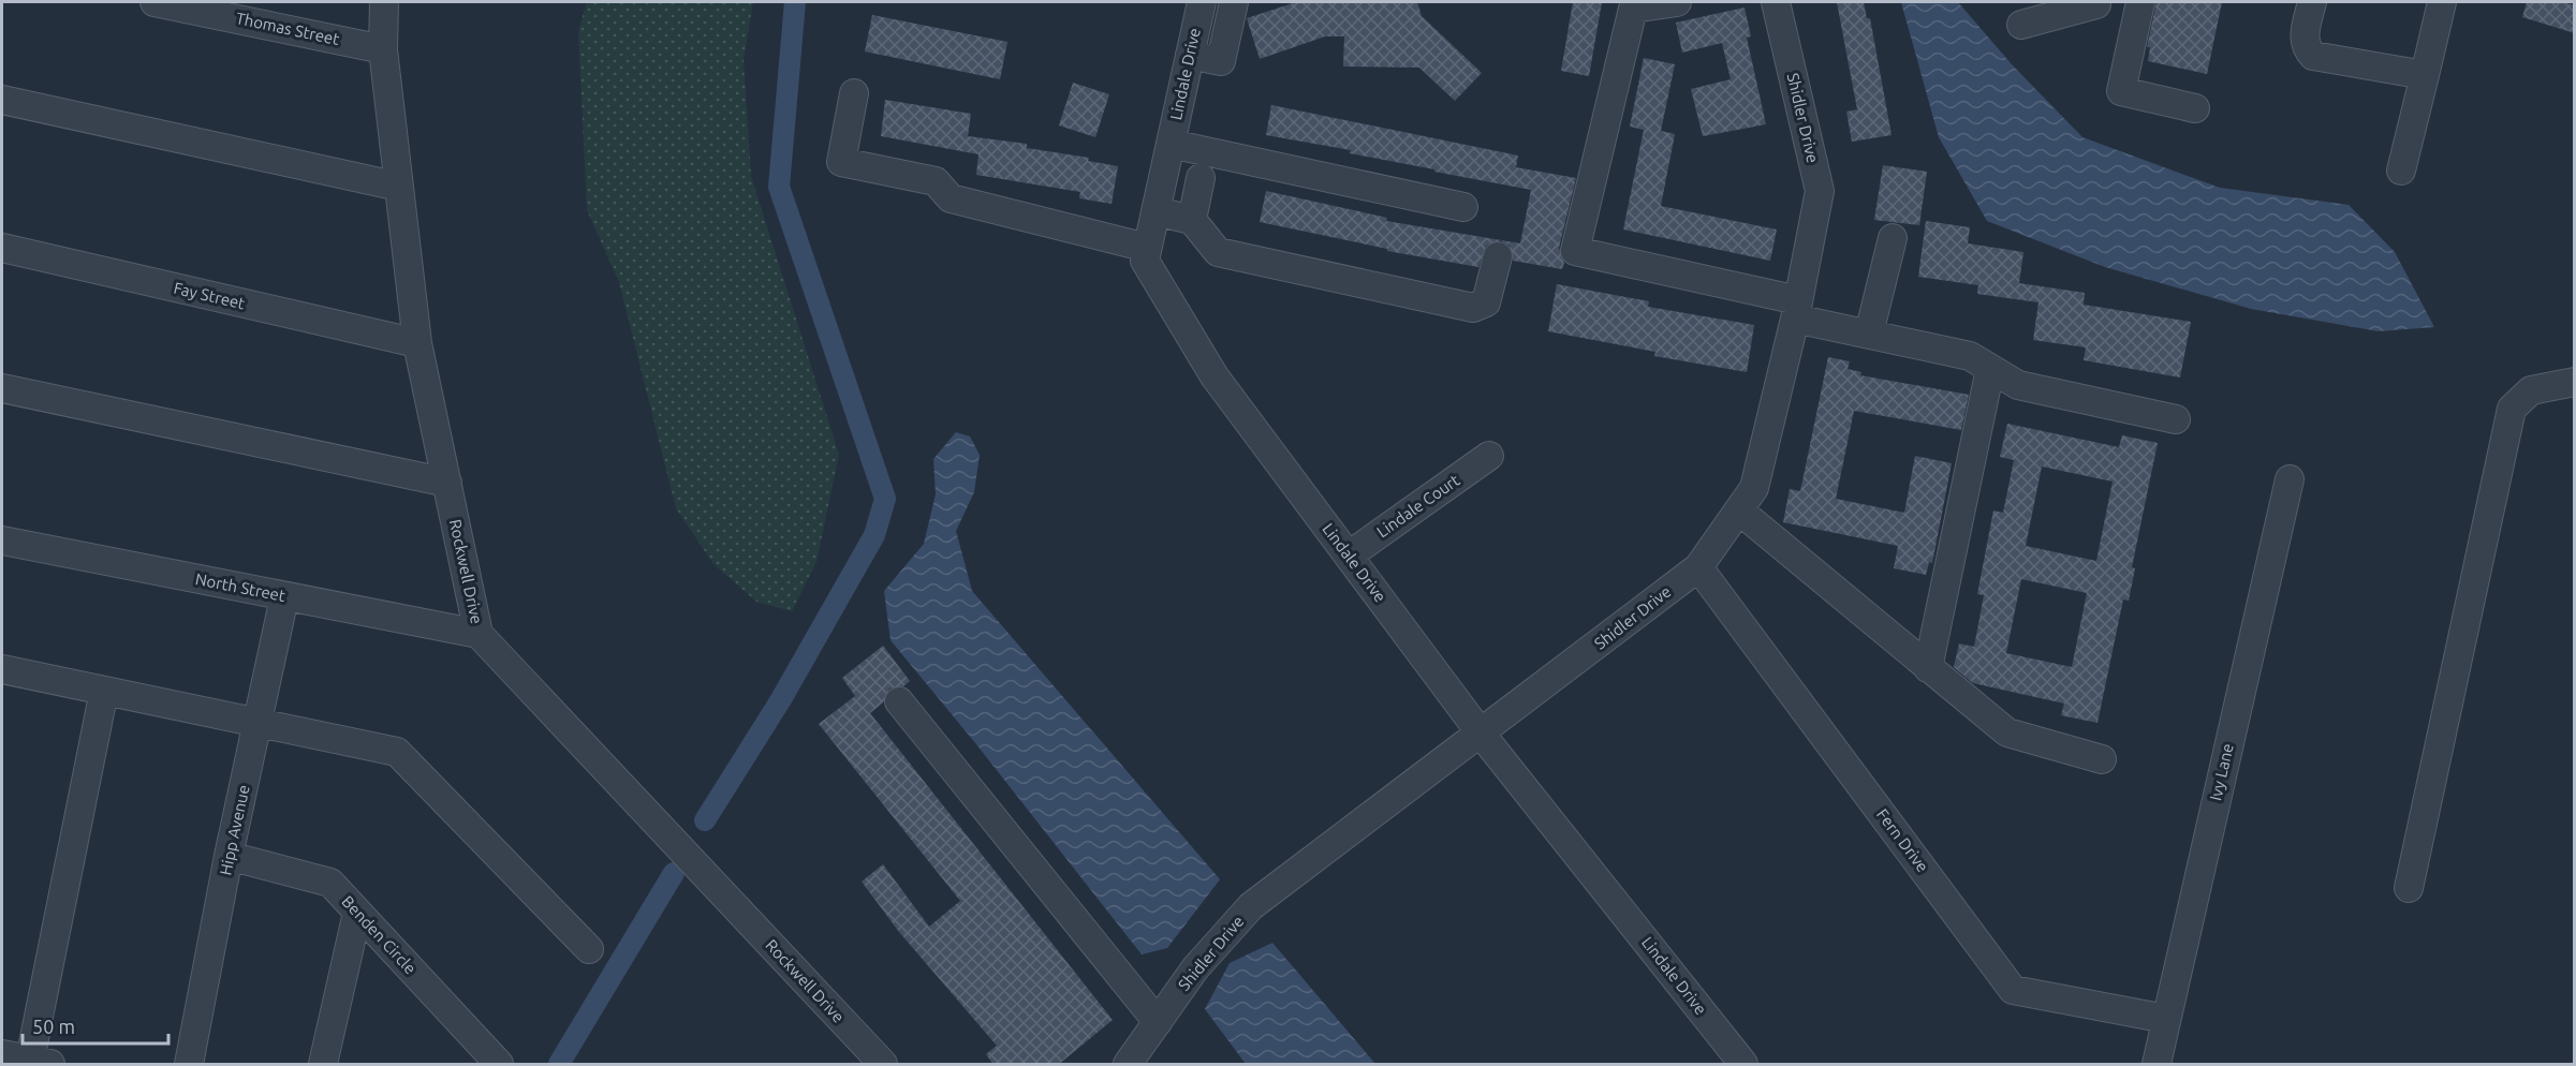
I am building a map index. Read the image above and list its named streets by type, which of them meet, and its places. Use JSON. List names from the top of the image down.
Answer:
{
  "streets": {
    "street": [
      "Thomas Street",
      "Lindale Drive",
      "Shidler Drive",
      "Fay Street",
      "Lindale Court",
      "Rockwell Drive",
      "North Street",
      "Ivy Lane",
      "Hipp Avenue",
      "Fern Drive",
      "Benden Circle"
    ]
  },
  "crossings": [
    ["Thomas Street", "Rockwell Drive"],
    ["Lindale Drive", "Shidler Drive"],
    ["Lindale Drive", "Lindale Court"],
    ["Shidler Drive", "Fern Drive"],
    ["Fay Street", "Rockwell Drive"],
    ["Rockwell Drive", "North Street"],
    ["North Street", "Hipp Avenue"],
    ["Ivy Lane", "Fern Drive"],
    ["Hipp Avenue", "Benden Circle"]
  ],
  "scale_bar": "50 m"
}
